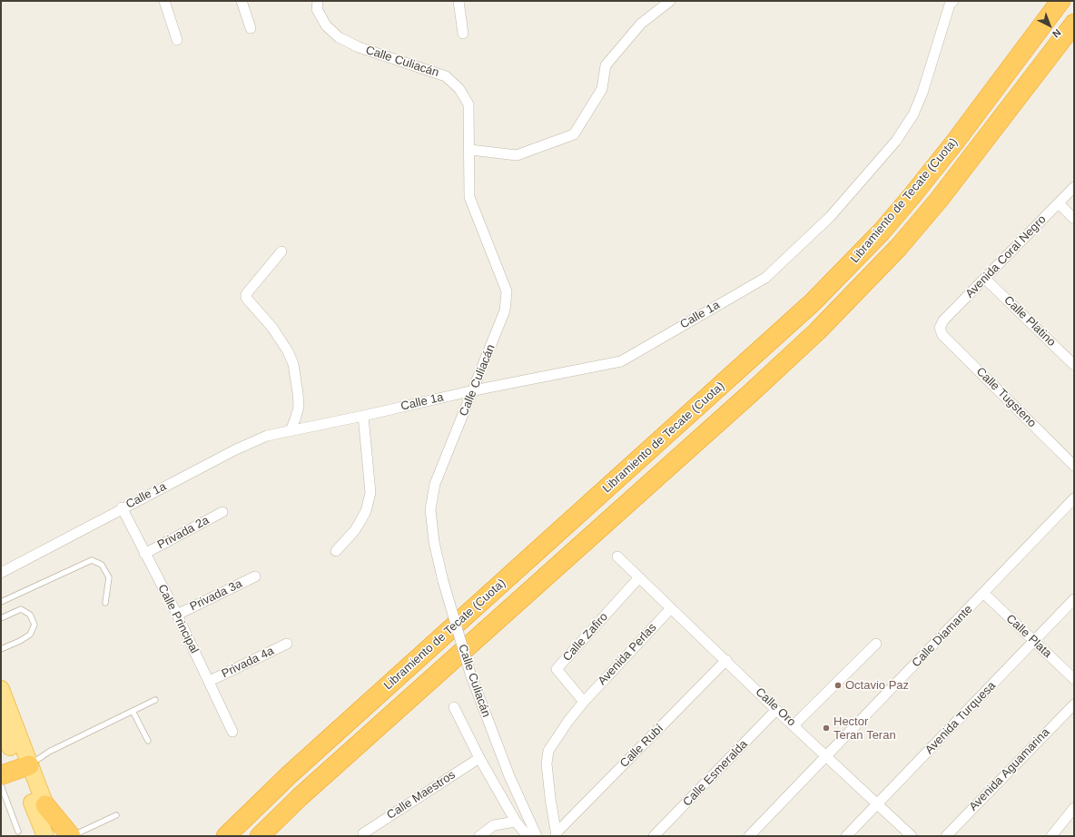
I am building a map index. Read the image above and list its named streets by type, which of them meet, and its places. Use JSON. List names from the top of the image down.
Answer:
{
  "streets": {
    "highway": ["Libramiento de Tecate (Cuota)"],
    "street": [
      "Calle Culiacán",
      "Avenida Coral Negro",
      "Calle 1a",
      "Calle Platino",
      "Calle Tugsteno",
      "Privada 2a",
      "Privada 3a",
      "Calle Principal",
      "Calle Diamante",
      "Calle Plata",
      "Calle Zafiro",
      "Avenida Perlas",
      "Privada 4a",
      "Calle Oro",
      "Avenida Turquesa",
      "Calle Rubí",
      "Avenida Aguamarina",
      "Calle Esmeralda",
      "Calle Maestros"
    ]
  },
  "crossings": [
    ["Calle Culiacán", "Calle 1a"],
    ["Avenida Coral Negro", "Calle Platino"],
    ["Avenida Coral Negro", "Calle Tugsteno"],
    ["Calle 1a", "Calle Principal"],
    ["Privada 2a", "Calle Principal"],
    ["Privada 3a", "Calle Principal"],
    ["Calle Principal", "Privada 4a"],
    ["Calle Diamante", "Calle Plata"],
    ["Calle Diamante", "Calle Oro"],
    ["Calle Plata", "Avenida Turquesa"],
    ["Calle Zafiro", "Avenida Perlas"],
    ["Calle Zafiro", "Calle Oro"],
    ["Avenida Perlas", "Calle Oro"],
    ["Calle Oro", "Avenida Turquesa"],
    ["Calle Oro", "Calle Rubí"],
    ["Calle Oro", "Calle Esmeralda"]
  ],
  "places": ["Octavio Paz", "Hector Teran Teran"],
  "north": "bottom right"
}
